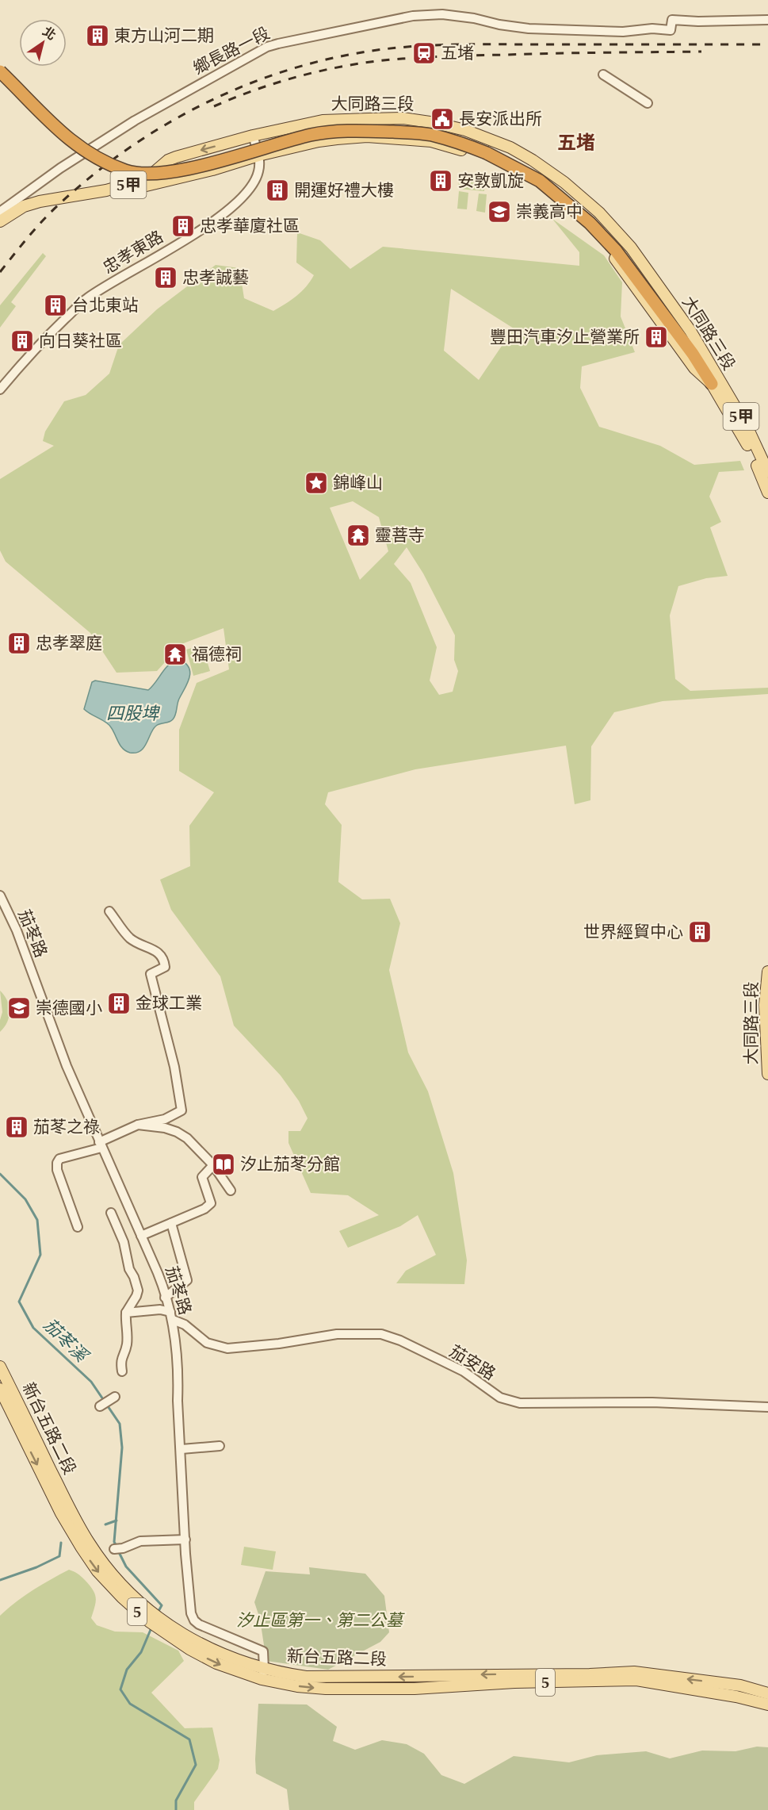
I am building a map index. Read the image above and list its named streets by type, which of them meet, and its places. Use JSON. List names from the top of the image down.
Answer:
{
  "streets": {
    "main road": [
      "大同路三段",
      "5甲",
      "新台五路二段",
      "5"
    ],
    "street": [
      "鄉長路一段",
      "忠孝東路",
      "茄苳路",
      "茄安路"
    ]
  },
  "crossings": [
    ["大同路三段", "忠孝東路"],
    ["茄苳路", "茄安路"],
    ["茄苳路", "新台五路二段"]
  ],
  "districts": ["五堵"],
  "water": ["四股埤", "茄苳溪"],
  "parks": ["汐止區第一、第二公墓"],
  "places": {
    "building": [
      "東方山河二期",
      "安敦凱旋",
      "開運好禮大樓",
      "忠孝華廈社區",
      "忠孝誠藝",
      "台北東站",
      "豐田汽車汐止營業所",
      "向日葵社區",
      "忠孝翠庭",
      "世界經貿中心",
      "金球工業",
      "茄苳之祿"
    ],
    "station": ["五堵"],
    "public building": ["長安派出所"],
    "school or university": ["崇義高中", "崇德國小"],
    "place": ["錦峰山"],
    "temple": ["靈菩寺", "福德祠"],
    "library": ["汐止茄苳分館"]
  },
  "north": "top right"
}
